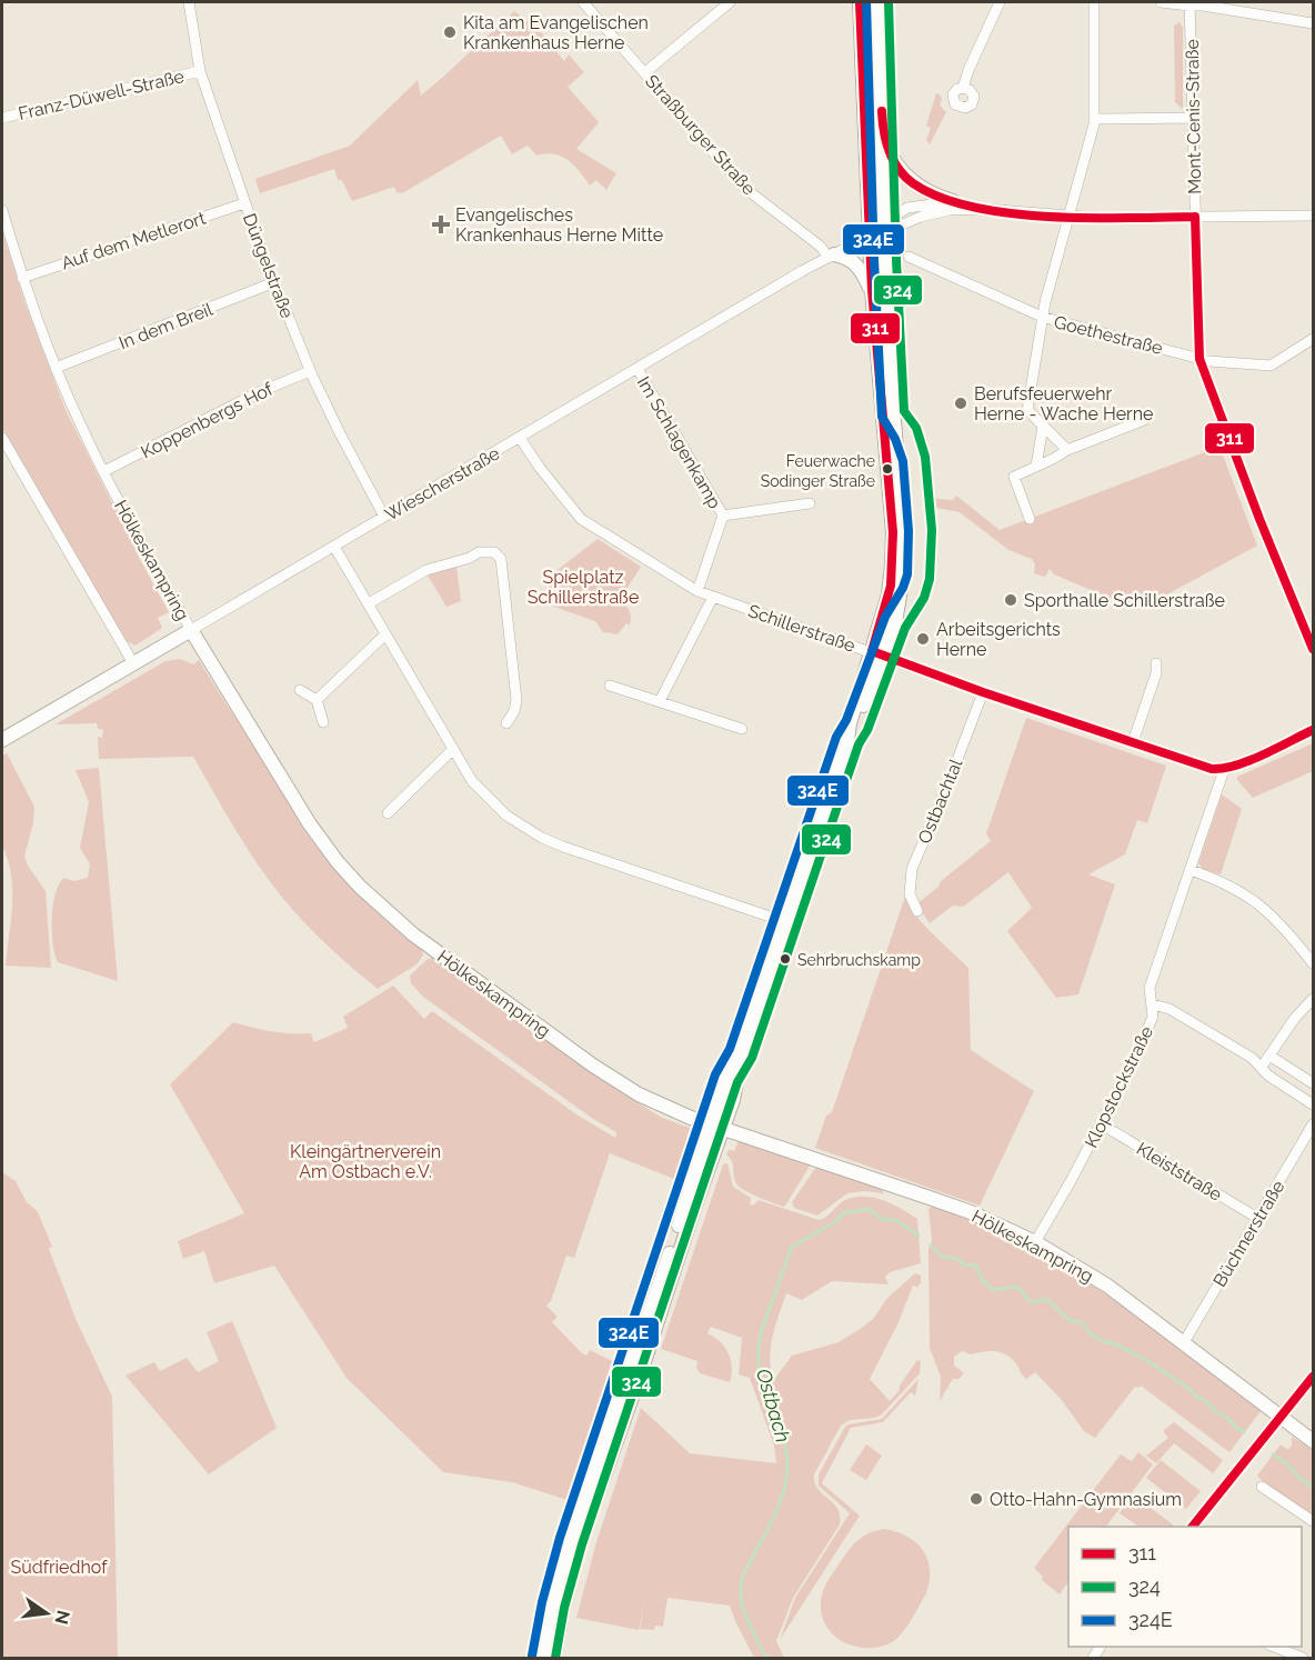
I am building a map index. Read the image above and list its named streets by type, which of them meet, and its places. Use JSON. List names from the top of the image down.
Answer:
{
  "streets": {
    "main road": ["Wiescherstraße", "Hölkeskampring"],
    "street": [
      "Franz-Düwell-Straße",
      "Mont-Cenis-Straße",
      "Straßburger Straße",
      "Auf dem Metlerort",
      "Düngelstraße",
      "In dem Breil",
      "Goethestraße",
      "Koppenbergs Hof",
      "Im Schlagenkamp",
      "Schillerstraße",
      "Ostbachtal",
      "Klopstockstraße",
      "Kleiststraße",
      "Büchnerstraße"
    ]
  },
  "crossings": [
    ["Franz-Düwell-Straße", "Düngelstraße"],
    ["Mont-Cenis-Straße", "Goethestraße"],
    ["Straßburger Straße", "Wiescherstraße"],
    ["Auf dem Metlerort", "Düngelstraße"],
    ["Auf dem Metlerort", "Hölkeskampring"],
    ["Düngelstraße", "In dem Breil"],
    ["Düngelstraße", "Koppenbergs Hof"],
    ["Düngelstraße", "Wiescherstraße"],
    ["In dem Breil", "Hölkeskampring"],
    ["Koppenbergs Hof", "Hölkeskampring"],
    ["Im Schlagenkamp", "Wiescherstraße"],
    ["Im Schlagenkamp", "Schillerstraße"],
    ["Wiescherstraße", "Hölkeskampring"],
    ["Wiescherstraße", "Schillerstraße"],
    ["Hölkeskampring", "Klopstockstraße"],
    ["Hölkeskampring", "Büchnerstraße"],
    ["Schillerstraße", "Ostbachtal"],
    ["Schillerstraße", "Klopstockstraße"],
    ["Klopstockstraße", "Kleiststraße"],
    ["Kleiststraße", "Büchnerstraße"]
  ],
  "water": ["Ostbach"],
  "parks": ["Spielplatz Schillerstraße", "Kleingärtnerverein Am Ostbach e.V.", "Südfriedhof"],
  "places": {
    "other": [
      "Kita am Evangelischen Krankenhaus Herne",
      "Berufsfeuerwehr Herne - Wache Herne",
      "Feuerwache Sodinger Straße",
      "Sporthalle Schillerstraße",
      "Arbeitsgerichts Herne",
      "Sehrbruchskamp",
      "Otto-Hahn-Gymnasium"
    ],
    "health": ["Evangelisches Krankenhaus Herne Mitte"]
  },
  "lines": ["transit line 311", "transit line 324", "transit line 324E"],
  "legend": ["311", "324", "324E"],
  "north": "right"
}
